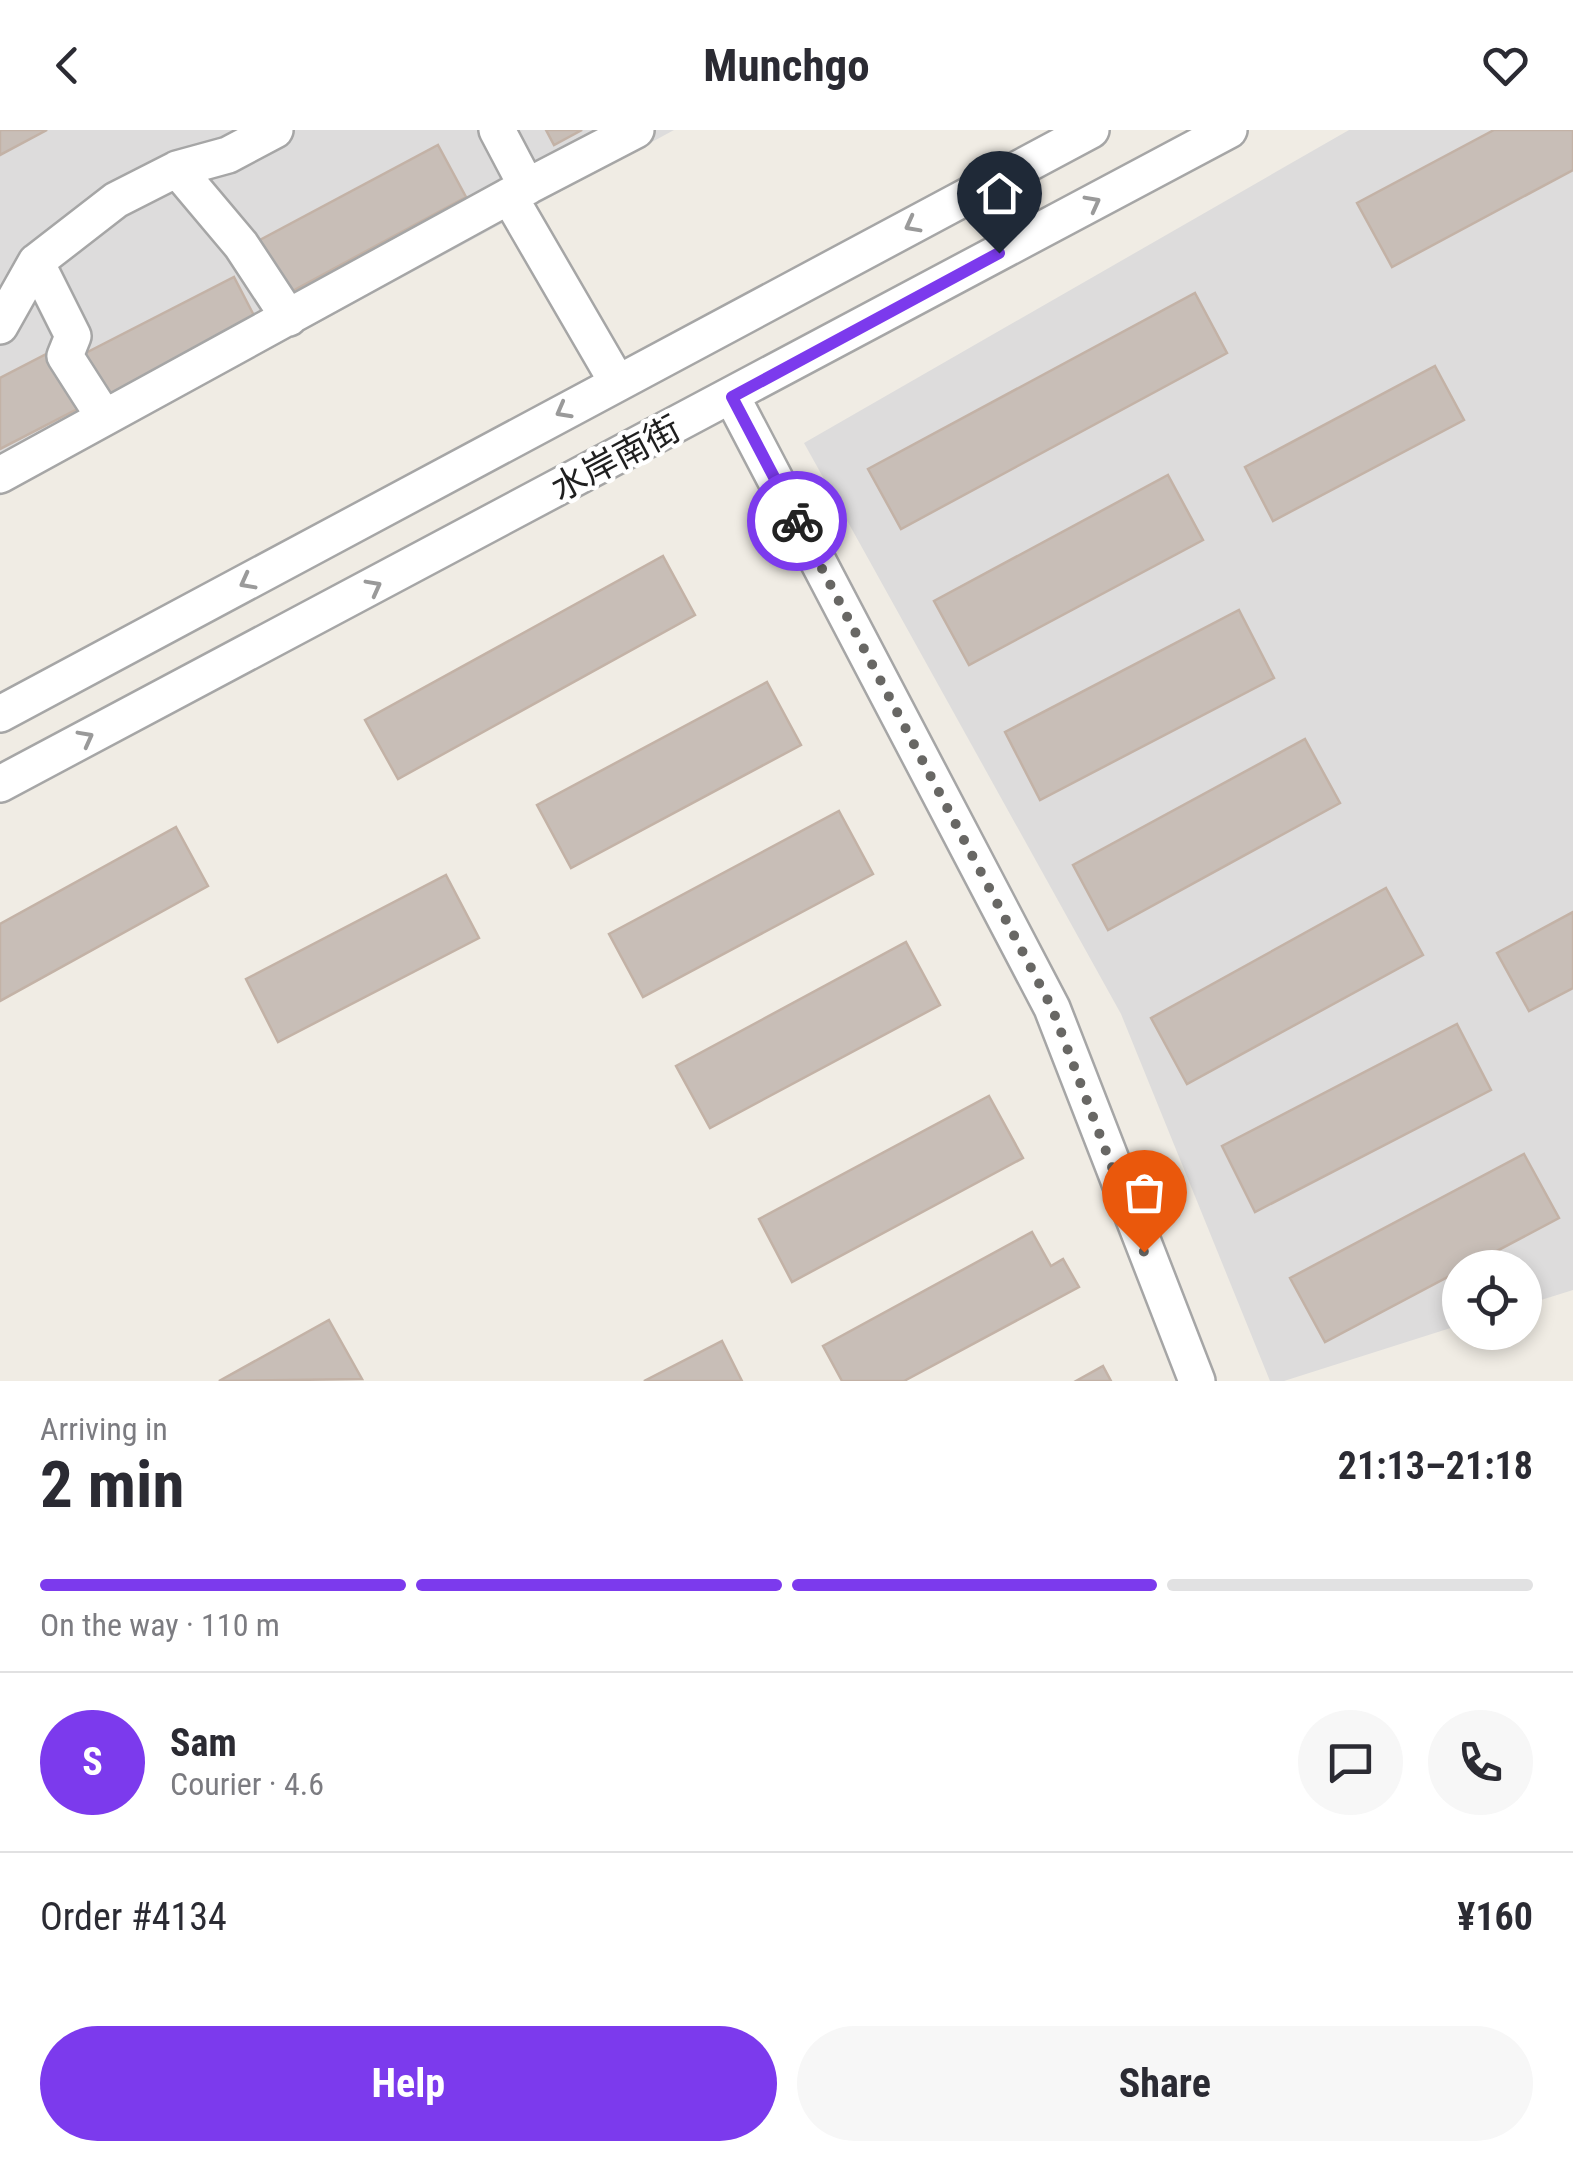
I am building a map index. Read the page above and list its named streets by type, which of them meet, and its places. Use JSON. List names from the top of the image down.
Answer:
{
  "streets": {
    "street": ["水岸南街"]
  },
  "page": {
    "header": "Munchgo",
    "heading": ["2 min", "Arriving in", "21:13–21:18"],
    "panel": [
      "Sam",
      "Courier · 4.6",
      "Order #4134",
      "¥160"
    ],
    "bar": "On the way · 110 m",
    "round": "S",
    "buttons": ["Help", "Share"]
  }
}
